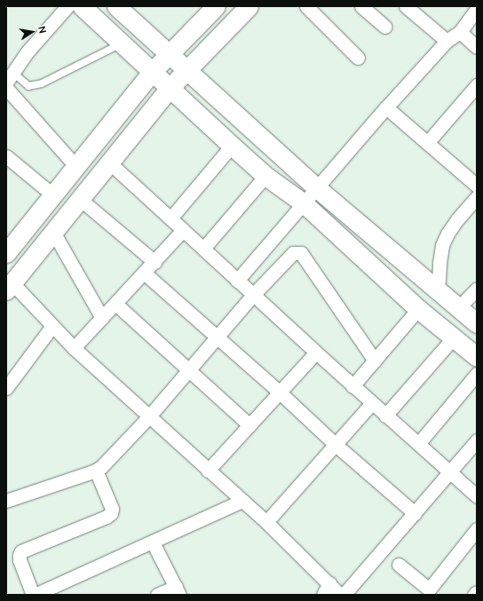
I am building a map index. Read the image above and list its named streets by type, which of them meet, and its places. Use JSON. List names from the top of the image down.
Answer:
{
  "north": "right"
}
